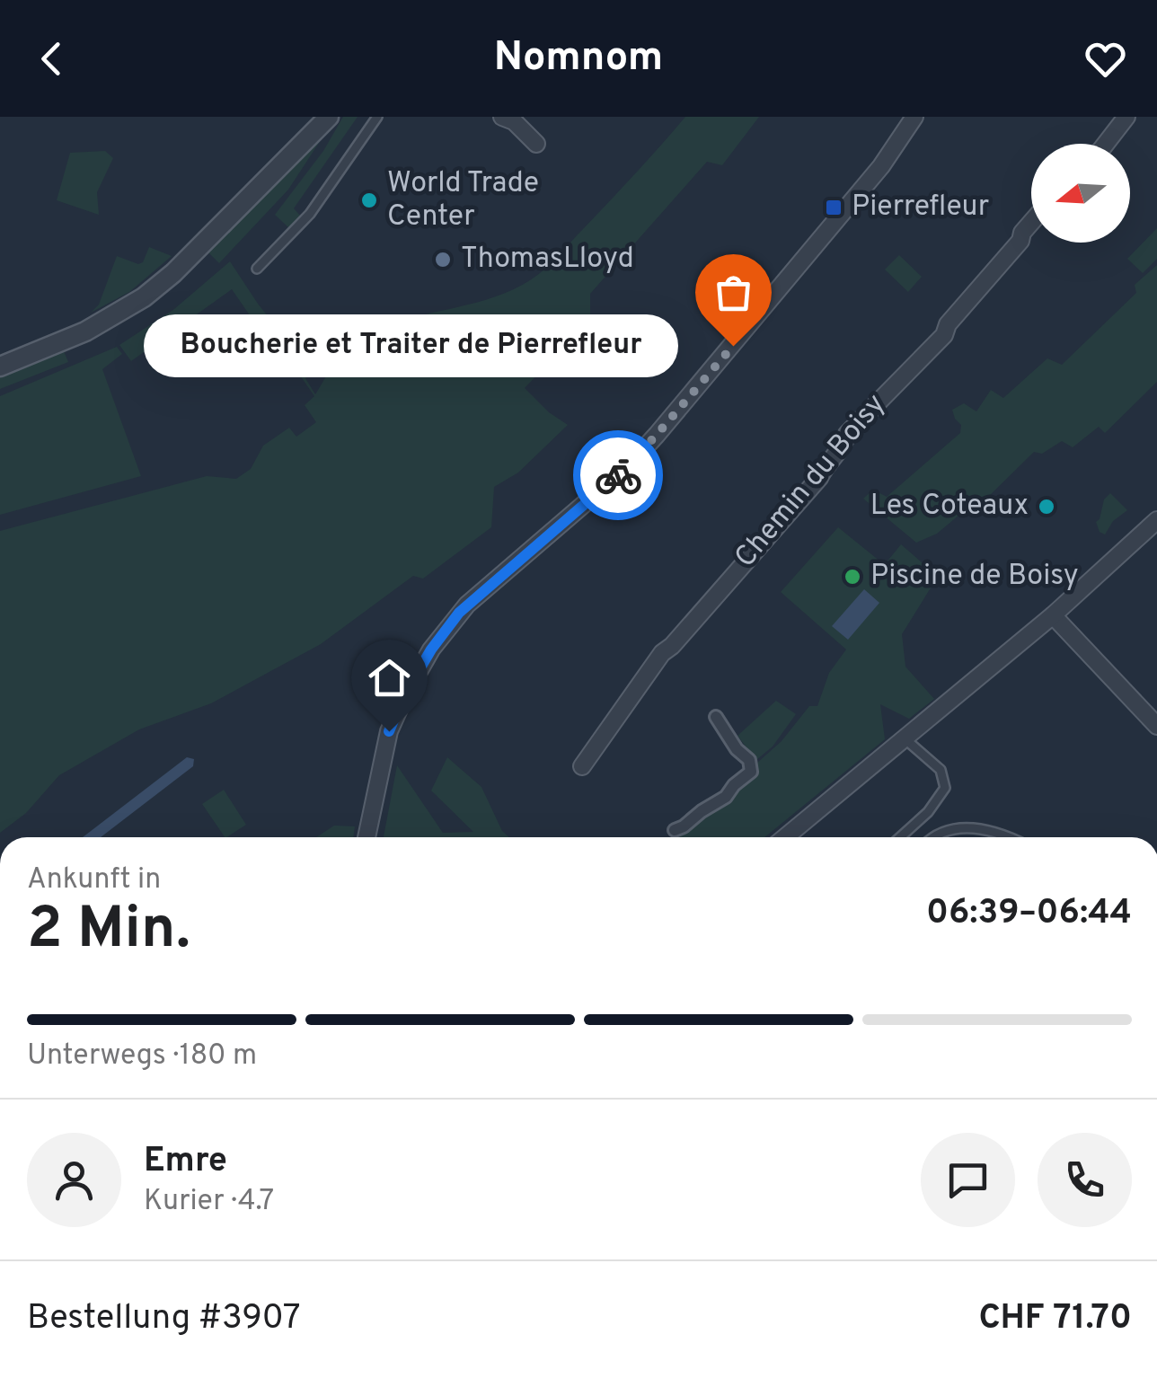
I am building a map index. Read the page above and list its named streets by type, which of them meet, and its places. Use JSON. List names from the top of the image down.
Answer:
{
  "streets": {
    "street": ["Chemin du Boisy"]
  },
  "places": {
    "other": [
      "World Trade Center",
      "ThomasLloyd",
      "Boucherie et Traiter de Pierrefleur",
      "Les Coteaux",
      "Piscine de Boisy"
    ],
    "transit": ["Pierrefleur"]
  },
  "north": "left",
  "page": {
    "header": "Nomnom",
    "bubble": "Boucherie et Traiter de Pierrefleur",
    "heading": ["2 Min.", "Ankunft in", "06:39–06:44"],
    "panel": [
      "Emre",
      "Kurier · 4.7",
      "Bestellung #3907",
      "CHF 71.70"
    ],
    "bar": "Unterwegs · 180 m"
  }
}
